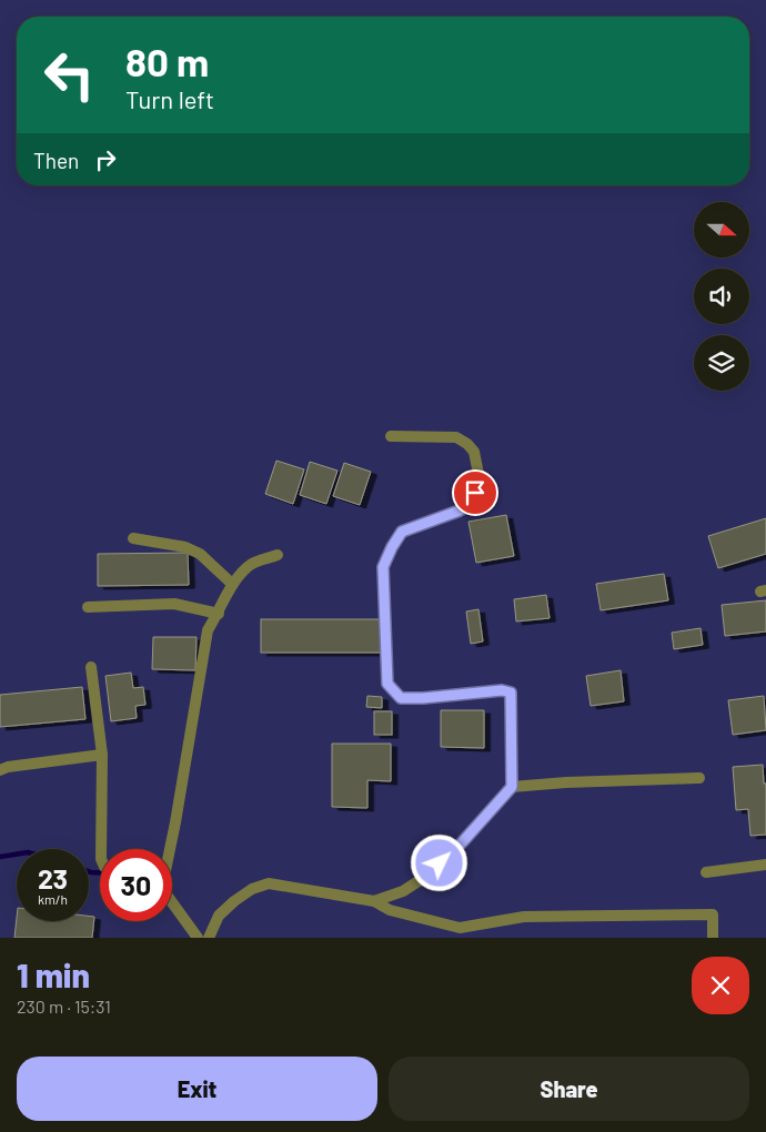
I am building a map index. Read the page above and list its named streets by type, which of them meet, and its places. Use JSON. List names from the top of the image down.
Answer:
{
  "north": "right",
  "page": {
    "turn": ["80 m", "Turn left"],
    "then": "Then",
    "speed": "23 km/h",
    "limit": "30",
    "heading": ["1 min", "230 m · 15:31"],
    "buttons": ["Exit", "Share"]
  }
}
